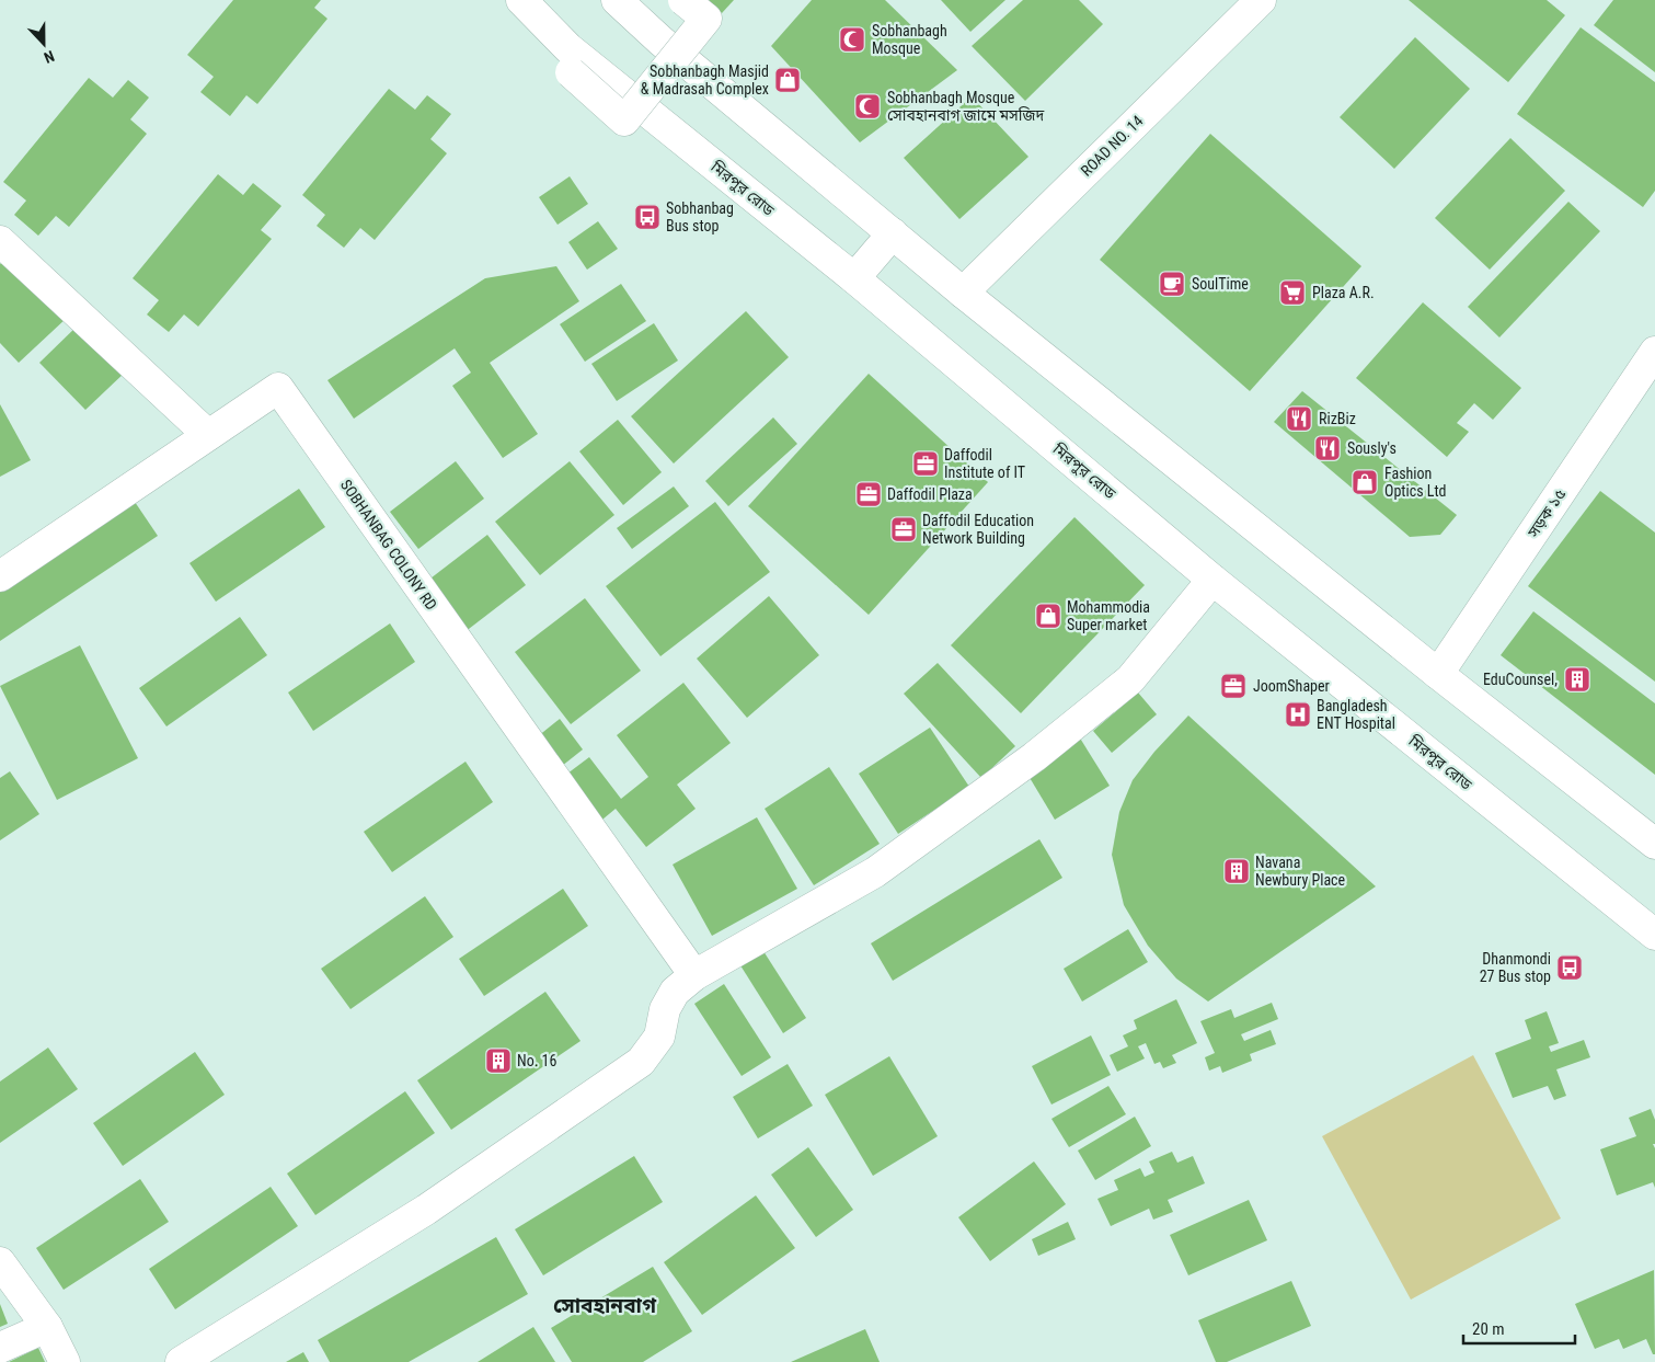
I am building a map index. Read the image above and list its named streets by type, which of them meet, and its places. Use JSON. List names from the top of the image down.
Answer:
{
  "streets": {
    "main road": [
      "ROAD NO. 14",
      "মিরপুর রোড",
      "সড়ক ১৫",
      "SOBHANBAG COLONY RD"
    ]
  },
  "districts": ["সোবহানবাগ"],
  "places": {
    "mosque": ["Sobhanbagh Mosque", "Sobhanbagh Mosque সোবহানবাগ জামে মসজিদ"],
    "shop": ["Sobhanbagh Masjid & Madrasah Complex", "Fashion Optics Ltd", "Mohammodia Super market"],
    "bus stop": ["Sobhanbag Bus stop", "Dhanmondi 27 Bus stop"],
    "cafe": ["SoulTime"],
    "supermarket": ["Plaza A.R."],
    "restaurant": ["RizBiz", "Sously's"],
    "office": [
      "Daffodil Institute of IT",
      "Daffodil Plaza",
      "Daffodil Education Network Building",
      "JoomShaper"
    ],
    "building": ["EduCounsel,", "Navana Newbury Place", "No. 16"],
    "hospital": ["Bangladesh ENT Hospital"]
  },
  "scale_bar": "20 m",
  "north": "bottom"
}
